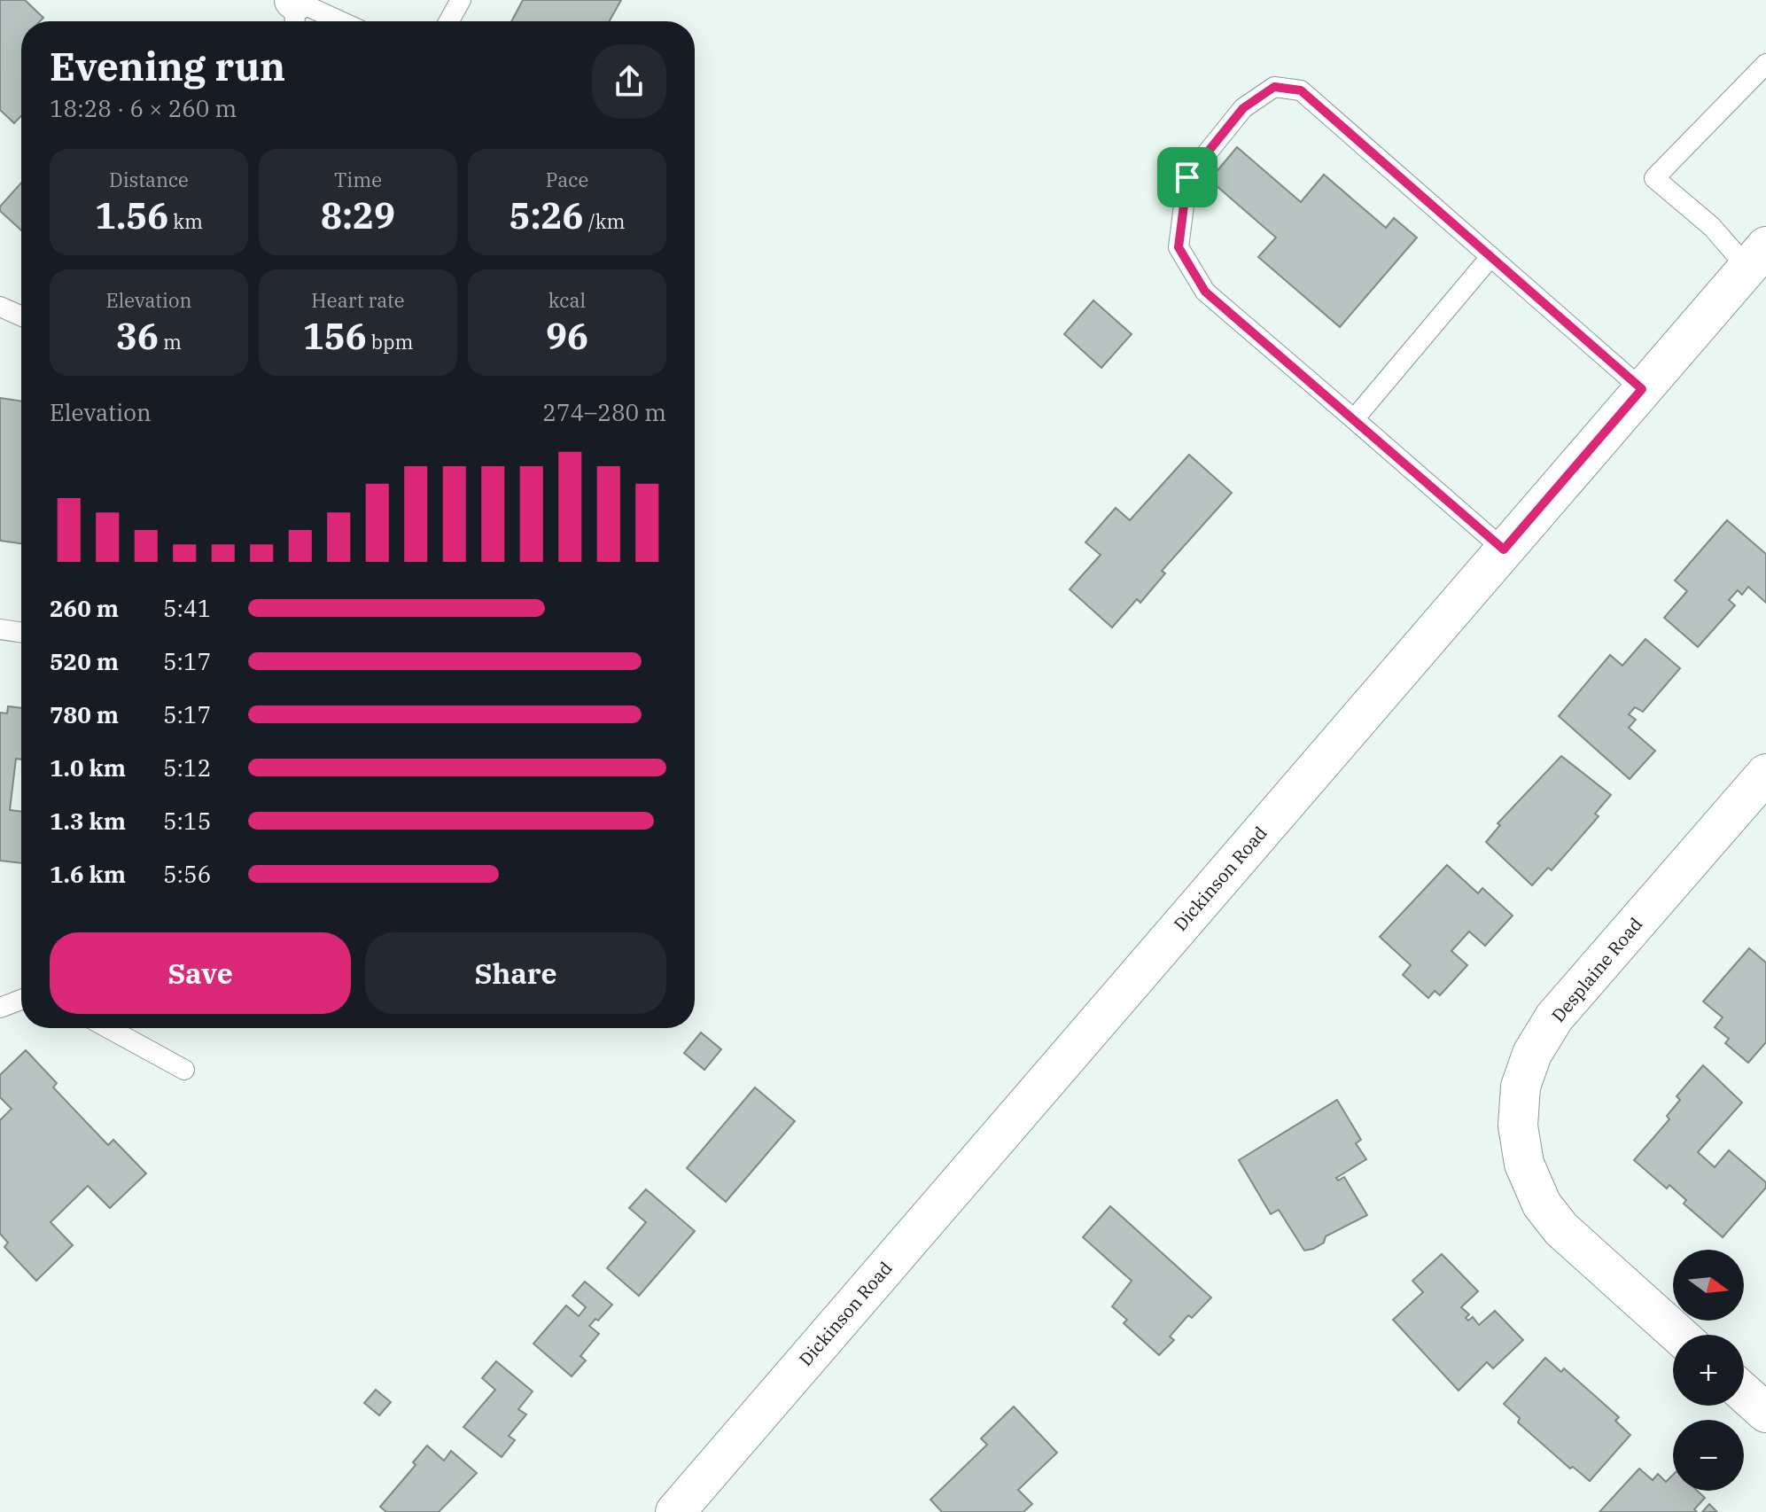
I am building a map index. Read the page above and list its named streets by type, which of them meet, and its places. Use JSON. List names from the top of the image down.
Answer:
{
  "streets": {
    "street": ["Dickinson Road", "Desplaine Road"]
  },
  "north": "right",
  "page": {
    "heading": ["Evening run", "18:28 · 6 × 260 m"],
    "stats": [
      ["Distance", "1.56 km"],
      ["Time", "8:29"],
      ["Pace", "5:26 /km"],
      ["Elevation", "36 m"],
      ["Heart rate", "156 bpm"],
      ["kcal", "96"]
    ],
    "chart": ["Elevation", "274–280 m"],
    "list": [
      {
        "name": "260 m",
        "note": "5:41"
      },
      {
        "name": "520 m",
        "note": "5:17"
      },
      {
        "name": "780 m",
        "note": "5:17"
      },
      {
        "name": "1.0 km",
        "note": "5:12"
      },
      {
        "name": "1.3 km",
        "note": "5:15"
      },
      {
        "name": "1.6 km",
        "note": "5:56"
      }
    ],
    "buttons": ["Save", "Share"],
    "map_buttons": ["+", "−"]
  }
}
